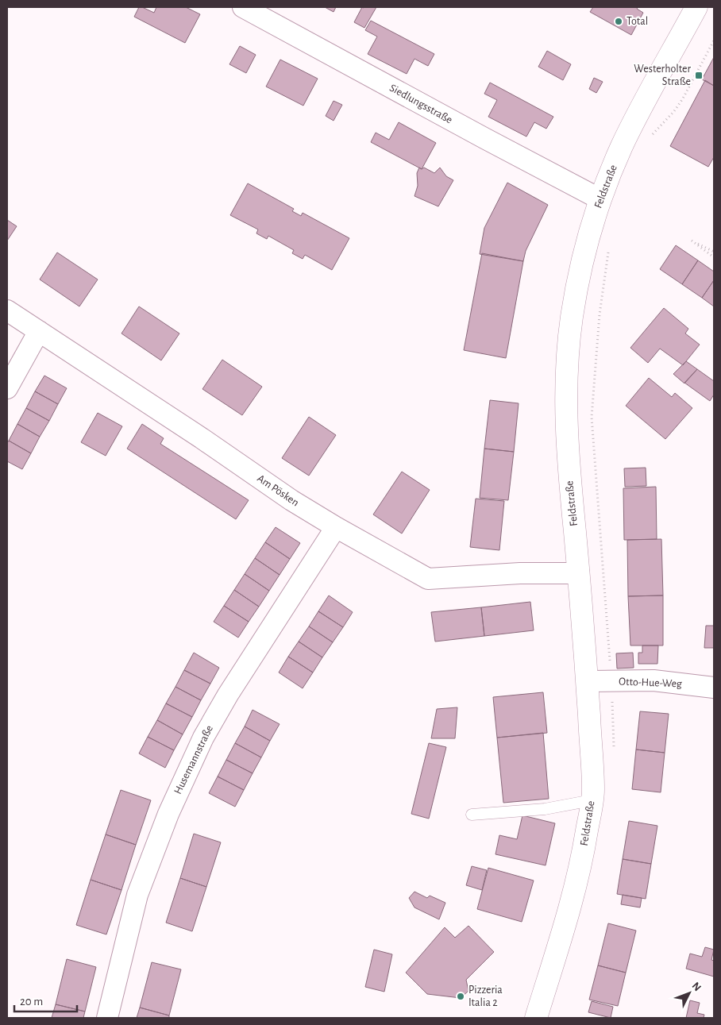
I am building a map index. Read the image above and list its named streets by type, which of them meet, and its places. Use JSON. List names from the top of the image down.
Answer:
{
  "streets": {
    "main road": ["Feldstraße"],
    "street": [
      "Siedlungsstraße",
      "Am Pösken",
      "Otto-Hue-Weg",
      "Husemannstraße"
    ]
  },
  "crossings": [
    ["Siedlungsstraße", "Feldstraße"],
    ["Feldstraße", "Am Pösken"],
    ["Feldstraße", "Otto-Hue-Weg"],
    ["Am Pösken", "Husemannstraße"]
  ],
  "places": {
    "other": ["Total", "Pizzeria Italia 2"],
    "transit": ["Westerholter Straße"]
  },
  "scale_bar": "20 m",
  "north": "top right"
}
